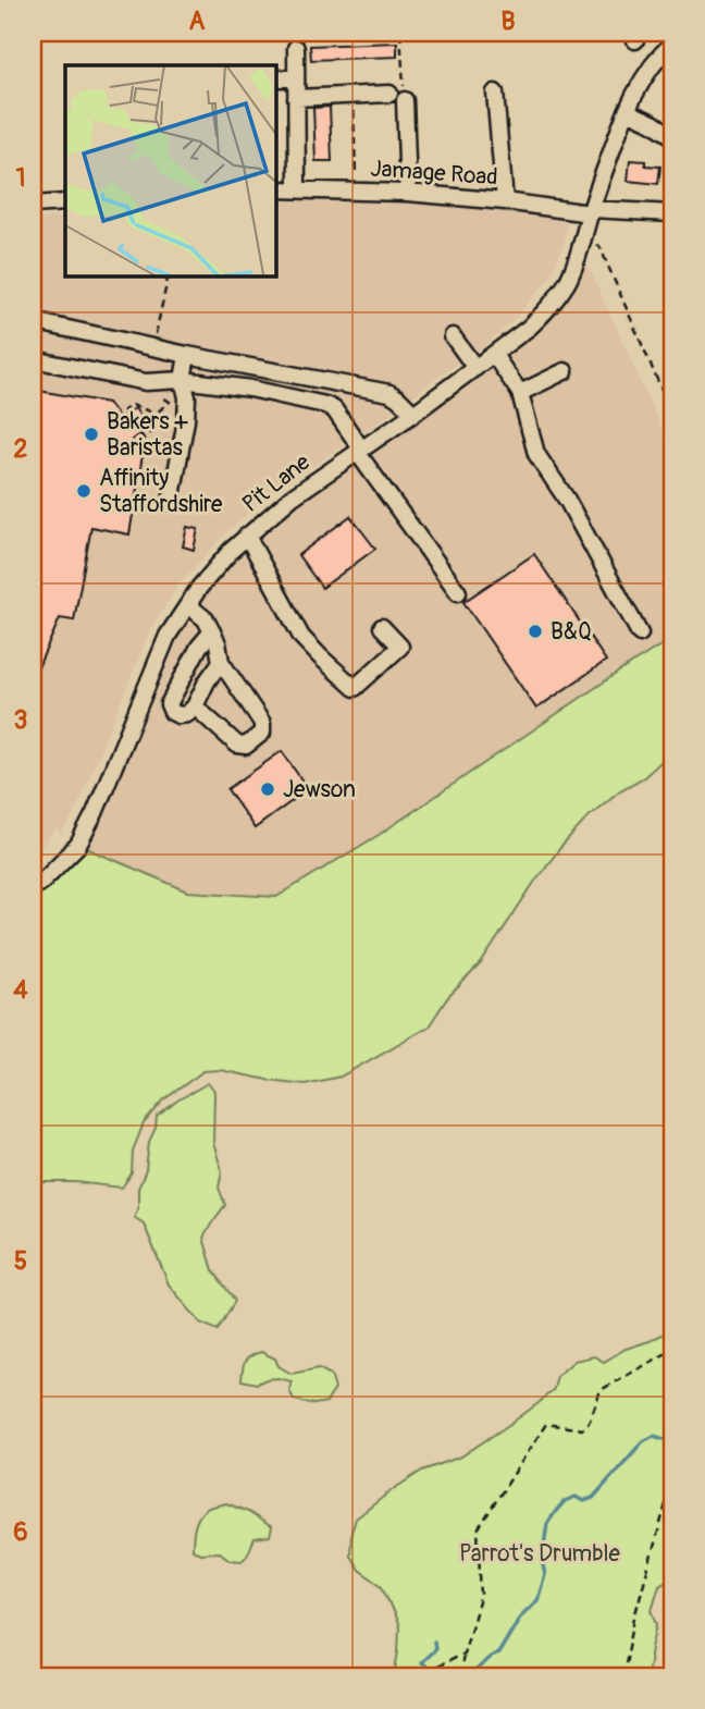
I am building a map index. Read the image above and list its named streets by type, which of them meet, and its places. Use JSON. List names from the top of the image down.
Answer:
{
  "streets": {
    "street": ["Jamage Road", "Pit Lane"]
  },
  "crossings": [
    ["Jamage Road", "Pit Lane"]
  ],
  "parks": ["Parrot's Drumble"],
  "places": [
    "Bakers + Baristas",
    "Affinity Staffordshire",
    "B&Q",
    "Jewson"
  ],
  "grid": {
    "columns": ["A", "B"],
    "rows": [
      "1",
      "2",
      "3",
      "4",
      "5",
      "6"
    ]
  }
}
